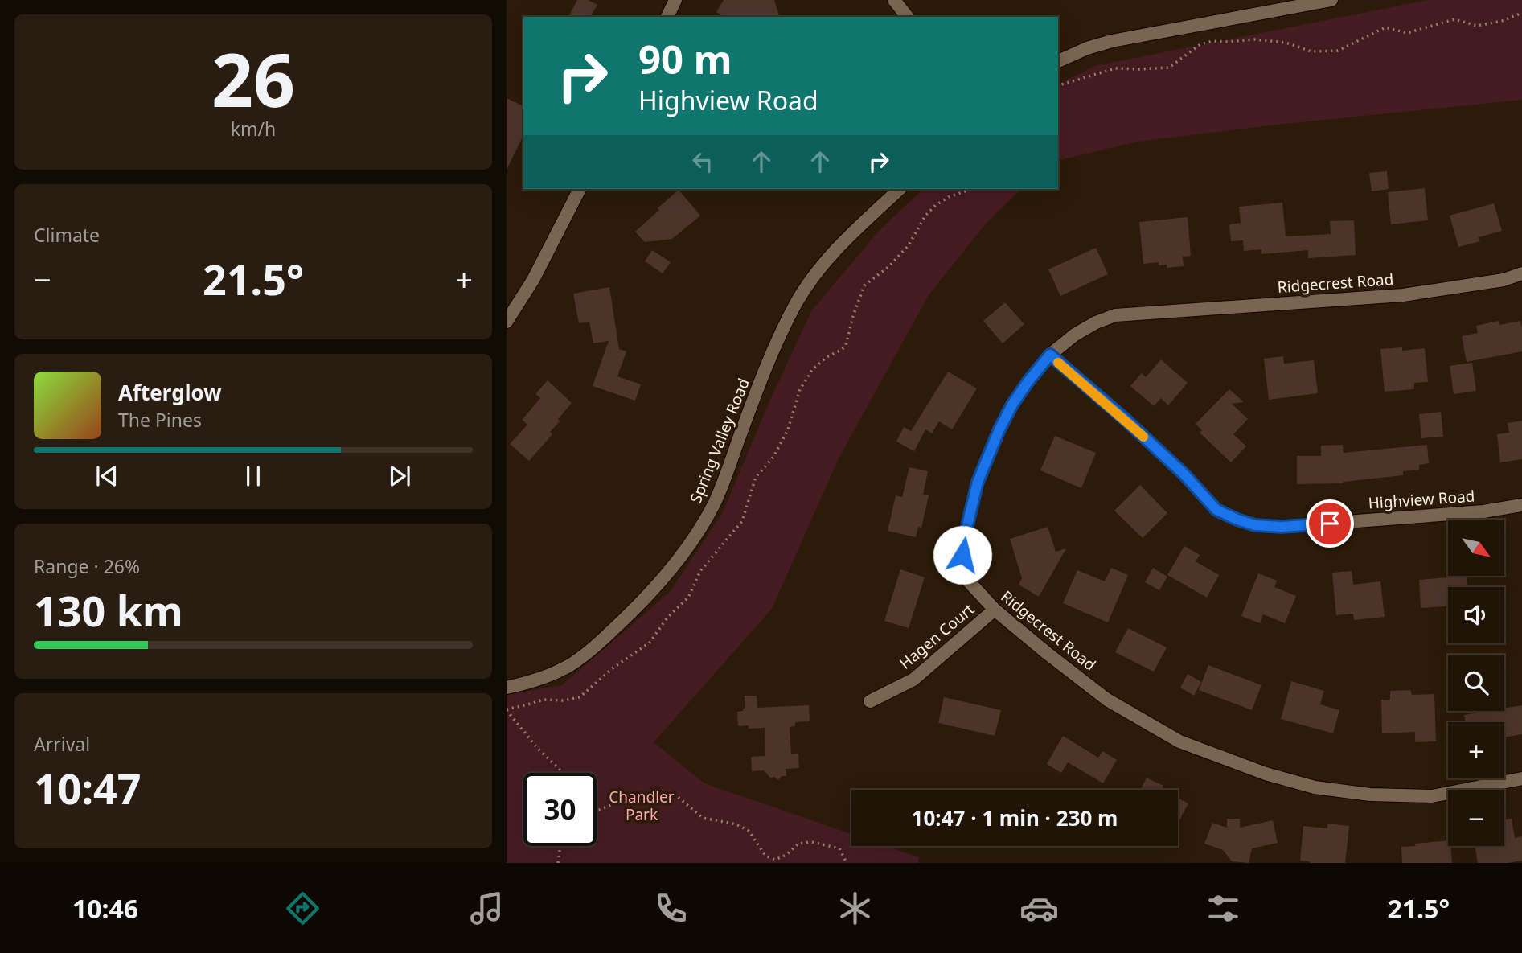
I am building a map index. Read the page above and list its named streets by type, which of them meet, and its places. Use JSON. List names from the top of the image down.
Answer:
{
  "streets": {
    "street": [
      "Ridgecrest Road",
      "Spring Valley Road",
      "Highview Road",
      "Hagen Court"
    ]
  },
  "crossings": [
    ["Ridgecrest Road", "Highview Road"],
    ["Ridgecrest Road", "Hagen Court"]
  ],
  "parks": ["Chandler Park"],
  "north": "bottom right",
  "page": {
    "tile": [
      ["26", "km/h"],
      "Climate",
      ["Range · 26%", "130 km"],
      ["Arrival", "10:47"]
    ],
    "turn": ["90 m", "Highview Road"],
    "heat": ["−", "21.5°", "+"],
    "song": ["Afterglow", "The Pines"],
    "map_buttons": ["+", "−"],
    "limit": "30",
    "trip": "10:47 · 1 min · 230 m",
    "tabs": ["10:46", "21.5°"]
  }
}
